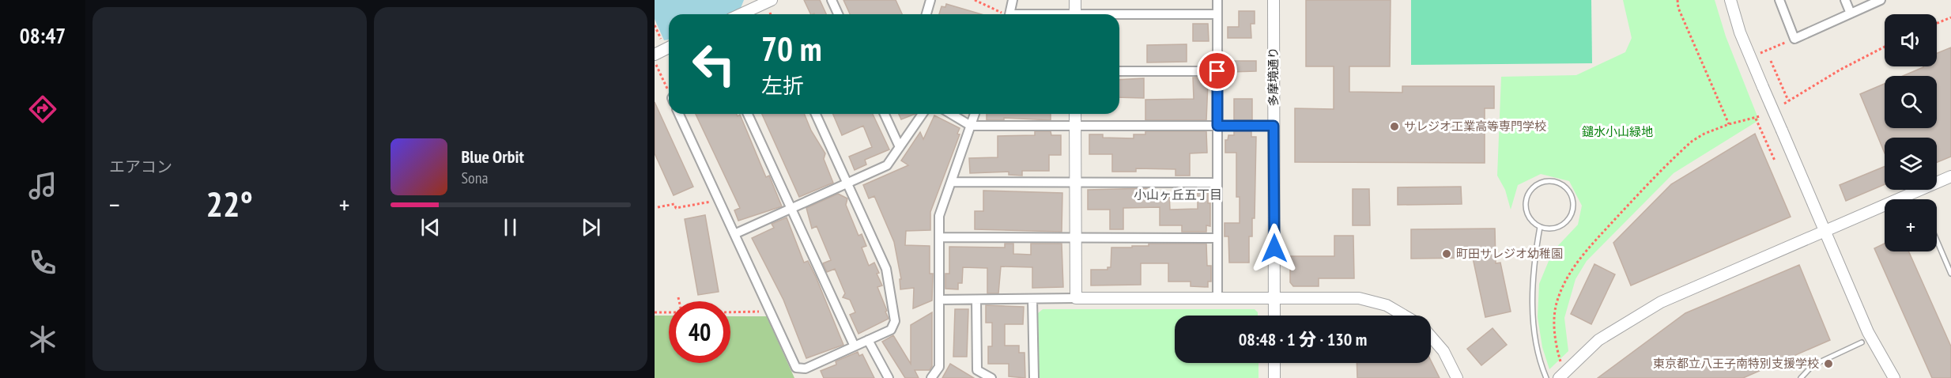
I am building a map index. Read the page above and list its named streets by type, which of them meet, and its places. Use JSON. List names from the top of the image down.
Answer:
{
  "streets": {
    "street": ["多摩境通り"]
  },
  "districts": ["小山ヶ丘五丁目"],
  "parks": ["鑓水小山緑地"],
  "places": ["サレジオ工業高等専門学校", "町田サレジオ幼稚園", "東京都立八王子南特別支援学校"],
  "page": {
    "tabs": "08:47",
    "tile": "エアコン",
    "map_buttons": "+",
    "turn": ["70 m", "左折"],
    "song": ["Blue Orbit", "Sona"],
    "heat": ["−", "22°", "+"],
    "limit": "40",
    "trip": "08:48 · 1 分 · 130 m"
  }
}
